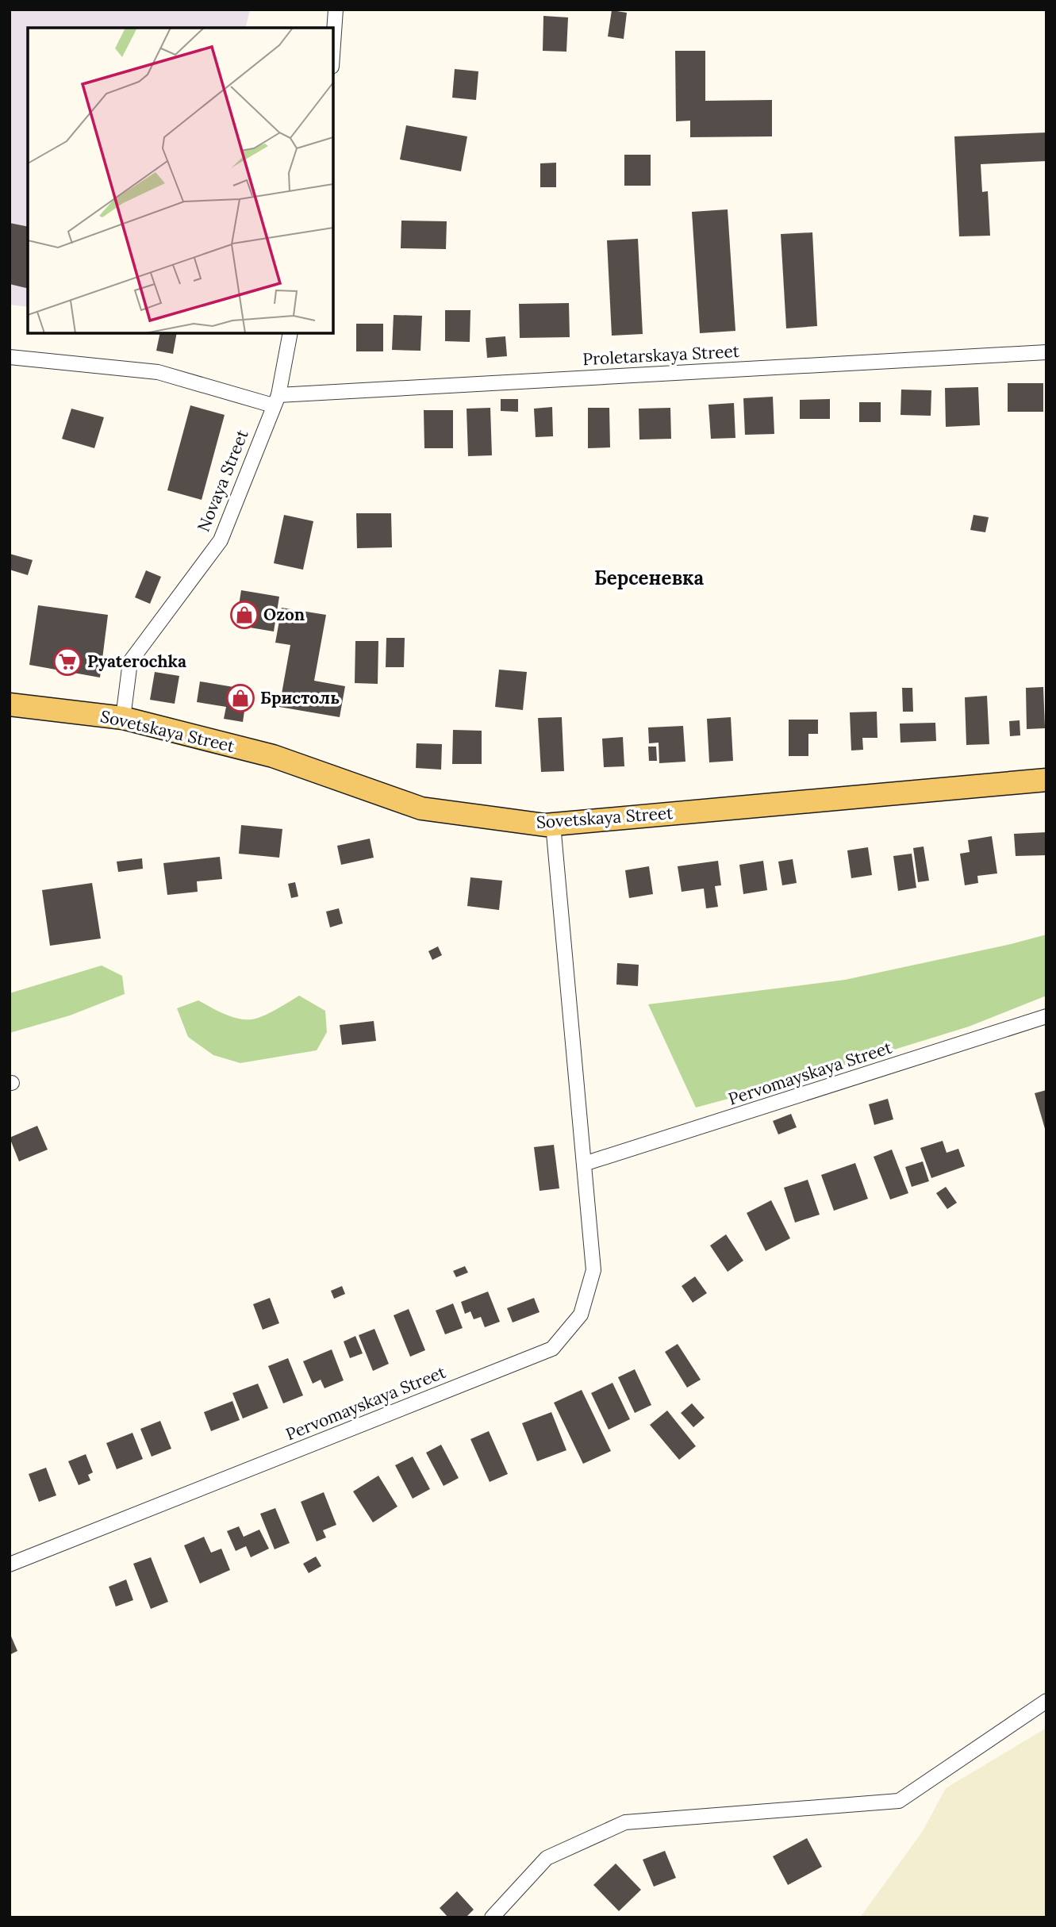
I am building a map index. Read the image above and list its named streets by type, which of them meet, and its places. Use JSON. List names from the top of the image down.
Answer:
{
  "streets": {
    "main road": ["Sovetskaya Street"],
    "street": ["Proletarskaya Street", "Novaya Street", "Pervomayskaya Street"]
  },
  "crossings": [
    ["Proletarskaya Street", "Novaya Street"],
    ["Novaya Street", "Sovetskaya Street"],
    ["Sovetskaya Street", "Pervomayskaya Street"]
  ],
  "districts": ["Берсеневка"],
  "places": {
    "shop": ["Ozon", "Бристоль"],
    "supermarket": ["Pyaterochka"]
  }
}
